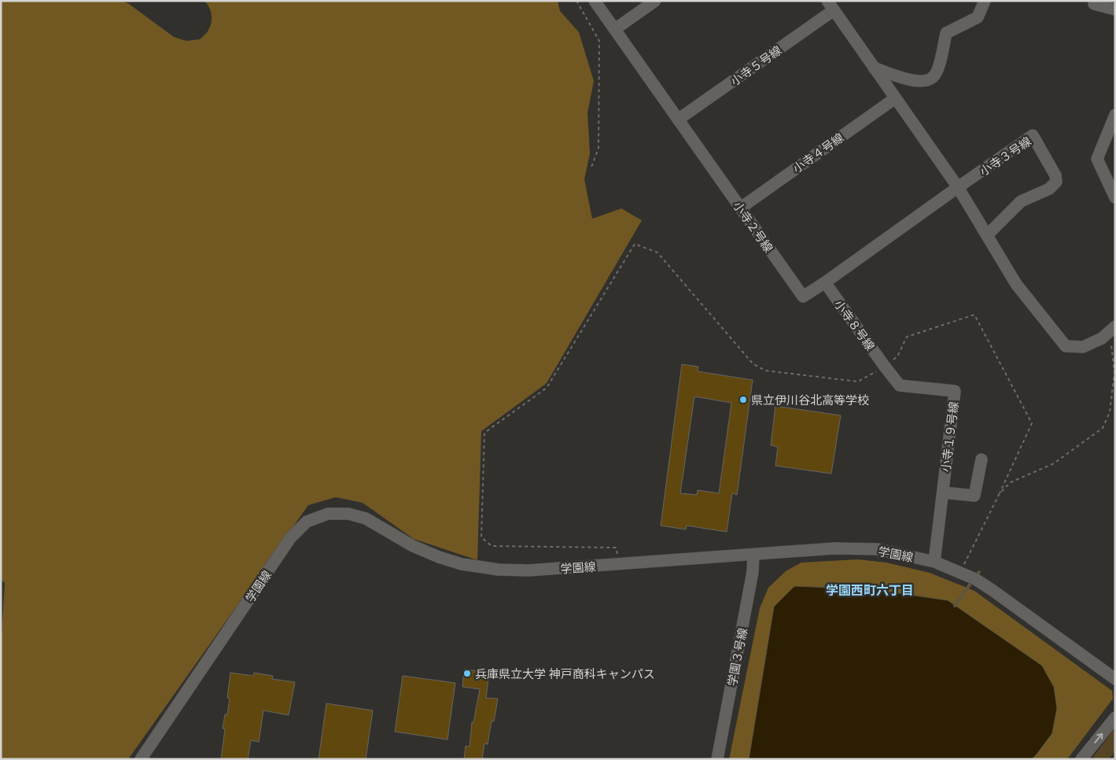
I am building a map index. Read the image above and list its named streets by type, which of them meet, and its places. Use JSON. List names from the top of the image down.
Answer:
{
  "streets": {
    "street": [
      "小寺５号線",
      "小寺４号線",
      "小寺３号線",
      "小寺２号線",
      "小寺８号線",
      "小寺１９号線",
      "学園線",
      "学園３号線"
    ]
  },
  "crossings": [
    ["小寺５号線", "小寺２号線"],
    ["小寺４号線", "小寺２号線"],
    ["小寺３号線", "小寺２号線"],
    ["小寺２号線", "小寺８号線"],
    ["小寺８号線", "小寺１９号線"],
    ["小寺１９号線", "学園線"],
    ["学園線", "学園３号線"]
  ],
  "districts": ["学園西町六丁目"],
  "places": ["県立伊川谷北高等学校", "兵庫県立大学 神戸商科キャンパス"]
}
